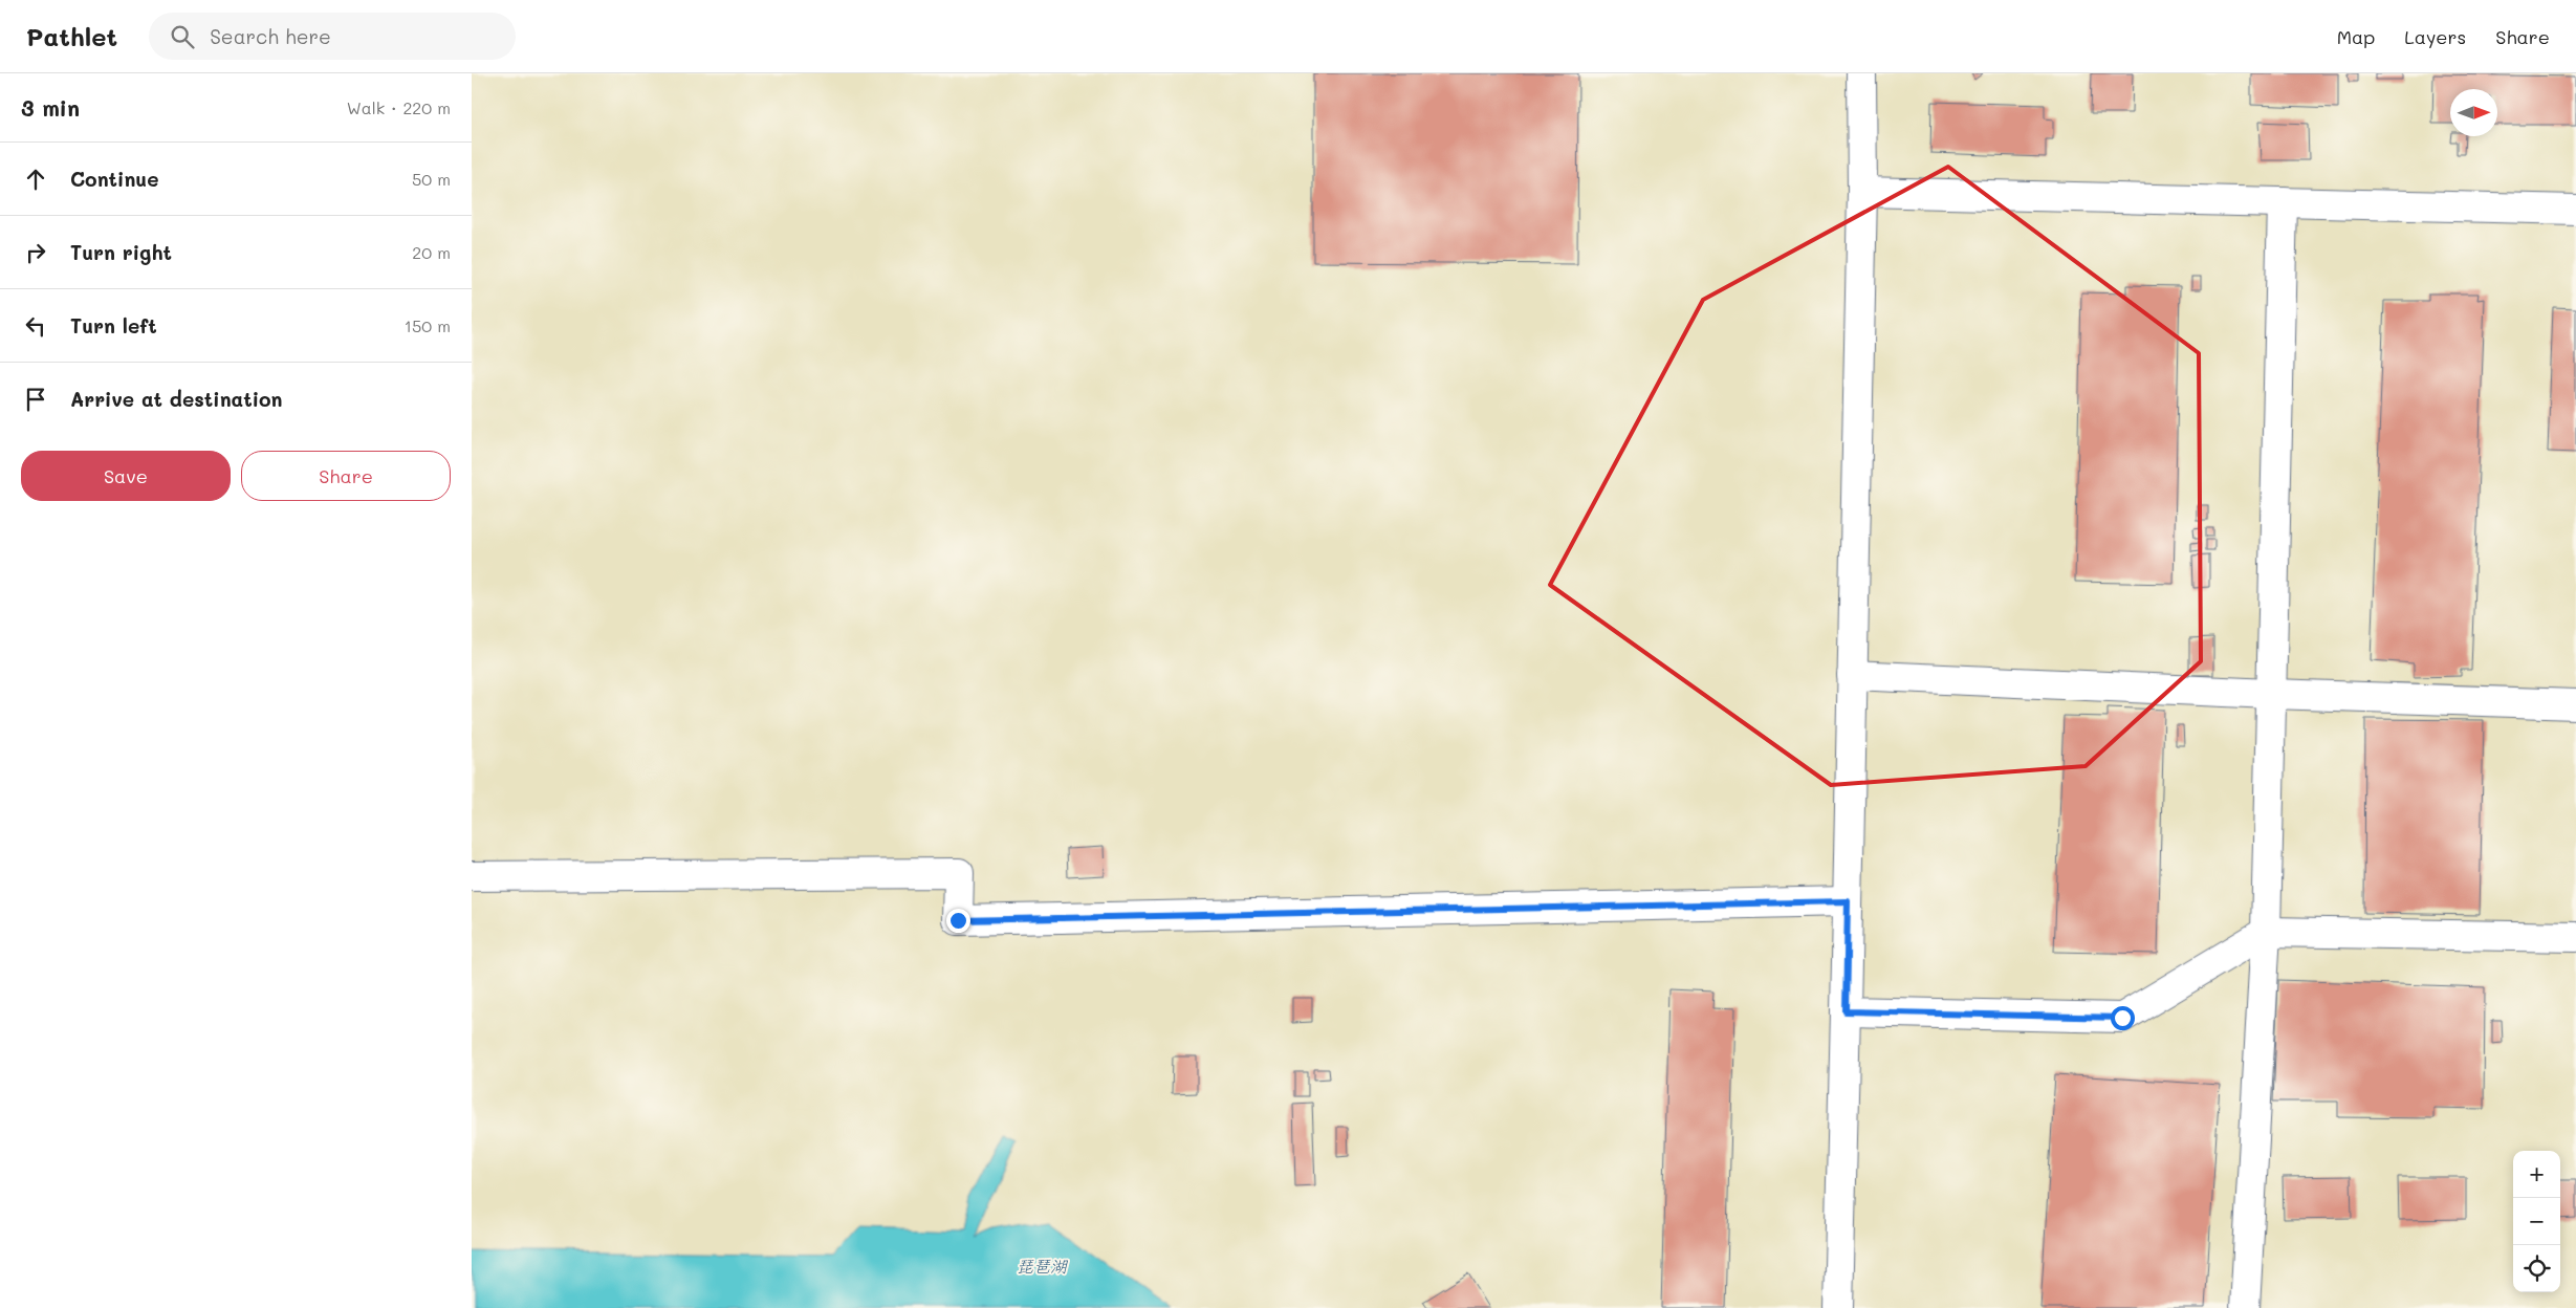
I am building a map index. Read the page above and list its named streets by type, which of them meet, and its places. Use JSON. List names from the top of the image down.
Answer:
{
  "water": ["琵琶湖"],
  "north": "right",
  "page": {
    "header": "Pathlet",
    "search": "Search here",
    "nav": ["Map", "Layers", "Share"],
    "heading": ["3 min", "Walk · 220 m"],
    "list": [
      ["Continue", "50 m"],
      ["Turn right", "20 m"],
      ["Turn left", "150 m"],
      "Arrive at destination"
    ],
    "buttons": ["Save", "Share"],
    "map_buttons": ["+", "−"]
  }
}
